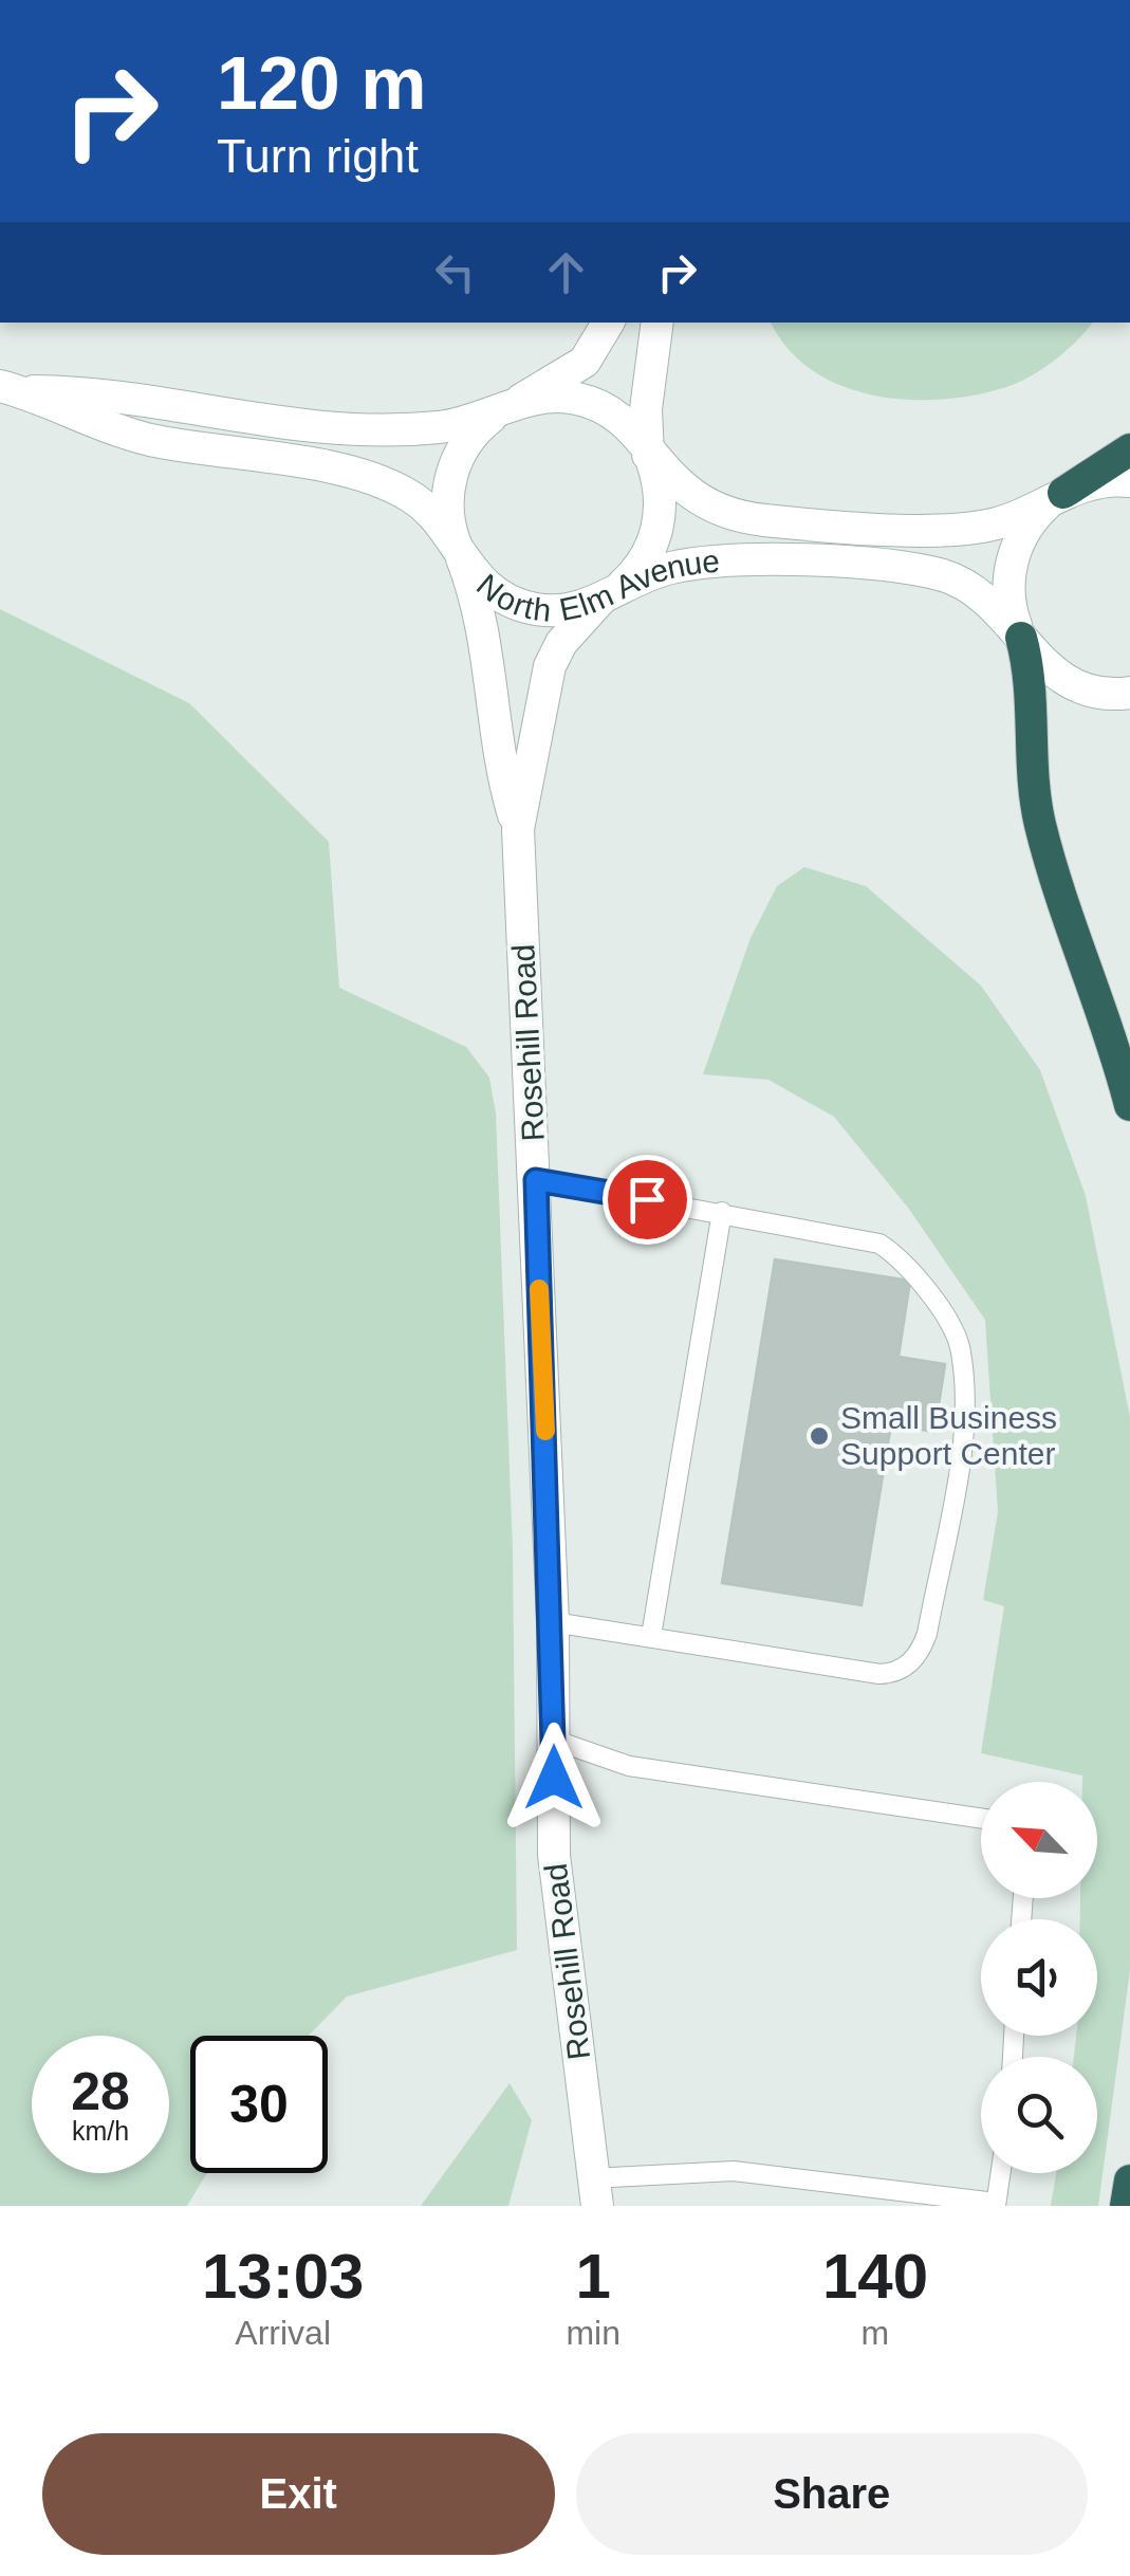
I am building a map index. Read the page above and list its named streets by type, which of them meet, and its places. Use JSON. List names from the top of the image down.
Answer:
{
  "streets": {
    "main road": ["North Elm Avenue", "Rosehill Road"]
  },
  "crossings": [
    ["North Elm Avenue", "Rosehill Road"]
  ],
  "places": ["Small Business Support Center"],
  "north": "top left",
  "page": {
    "turn": ["120 m", "Turn right"],
    "speed": "28 km/h",
    "limit": "30",
    "eta": [
      "13:03",
      "Arrival",
      "1",
      "min",
      "140",
      "m"
    ],
    "buttons": ["Exit", "Share"]
  }
}
